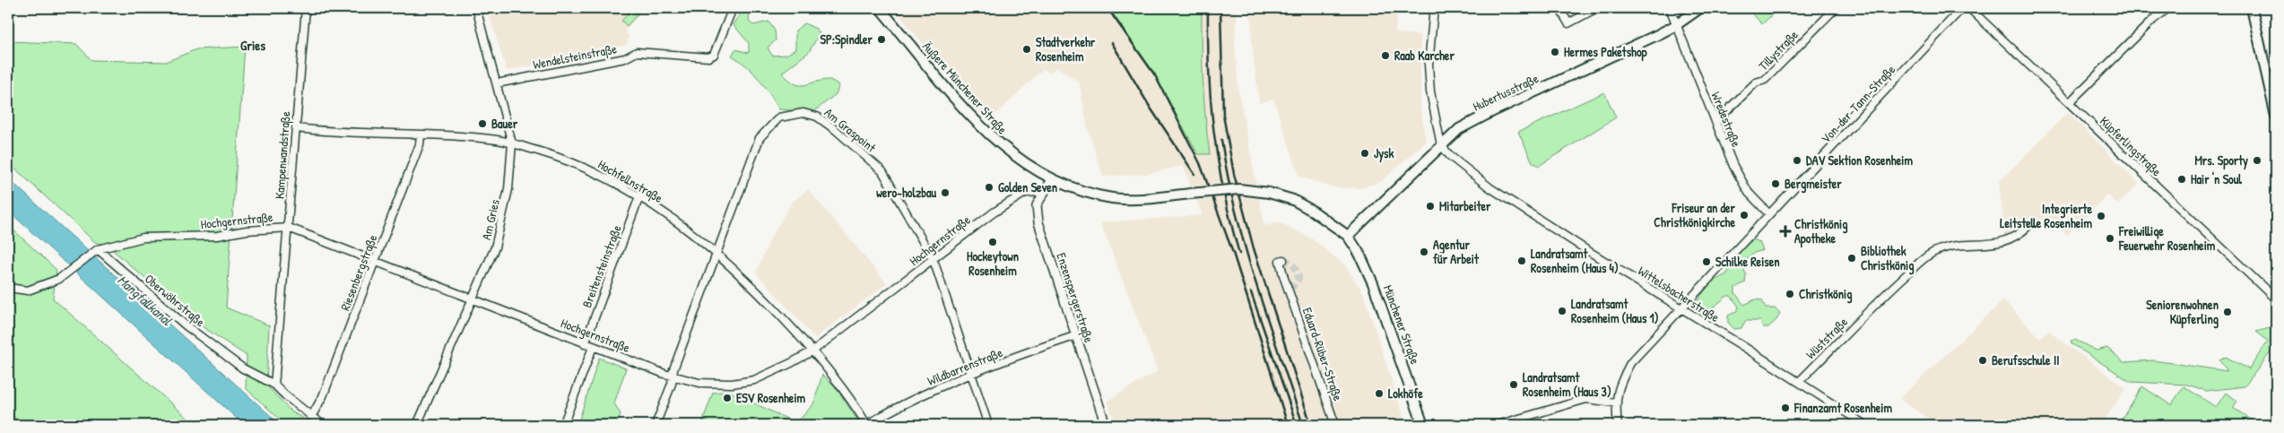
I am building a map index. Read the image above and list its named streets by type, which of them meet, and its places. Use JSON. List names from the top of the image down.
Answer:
{
  "streets": {
    "main road": ["Äußere Münchener Straße", "Hubertusstraße", "Münchener Straße"],
    "street": [
      "Tillystraße",
      "Wendelsteinstraße",
      "Von-der-Tann-Straße",
      "Wredestraße",
      "Am Graspoint",
      "Küpferlingstraße",
      "Kampenwandstraße",
      "Hochfellnstraße",
      "Am Gries",
      "Hochgernstraße",
      "Breitensteinstraße",
      "Riesenbergstraße",
      "Wittelsbacherstraße",
      "Enzenspergerstraße",
      "Oberwöhrstraße",
      "Wüststraße",
      "Eduard-Rüber-Straße",
      "Wildbarrenstraße"
    ]
  },
  "crossings": [
    ["Tillystraße", "Wredestraße"],
    ["Wendelsteinstraße", "Am Gries"],
    ["Äußere Münchener Straße", "Hubertusstraße"],
    ["Äußere Münchener Straße", "Enzenspergerstraße"],
    ["Äußere Münchener Straße", "Münchener Straße"],
    ["Hubertusstraße", "Wredestraße"],
    ["Hubertusstraße", "Wittelsbacherstraße"],
    ["Hubertusstraße", "Münchener Straße"],
    ["Von-der-Tann-Straße", "Wredestraße"],
    ["Von-der-Tann-Straße", "Wittelsbacherstraße"],
    ["Am Graspoint", "Hochfellnstraße"],
    ["Am Graspoint", "Hochgernstraße"],
    ["Am Graspoint", "Wildbarrenstraße"],
    ["Kampenwandstraße", "Hochfellnstraße"],
    ["Kampenwandstraße", "Hochgernstraße"],
    ["Kampenwandstraße", "Oberwöhrstraße"],
    ["Hochfellnstraße", "Am Gries"],
    ["Hochfellnstraße", "Hochgernstraße"],
    ["Hochfellnstraße", "Breitensteinstraße"],
    ["Hochfellnstraße", "Riesenbergstraße"],
    ["Hochfellnstraße", "Wildbarrenstraße"],
    ["Am Gries", "Hochgernstraße"],
    ["Hochgernstraße", "Breitensteinstraße"],
    ["Hochgernstraße", "Riesenbergstraße"],
    ["Hochgernstraße", "Enzenspergerstraße"],
    ["Hochgernstraße", "Oberwöhrstraße"],
    ["Riesenbergstraße", "Oberwöhrstraße"],
    ["Wittelsbacherstraße", "Wüststraße"],
    ["Enzenspergerstraße", "Wildbarrenstraße"]
  ],
  "districts": ["Gries"],
  "water": ["Mangfallkanal"],
  "places": {
    "other": [
      "SP:Spindler",
      "Stadtverkehr Rosenheim",
      "Hermes Paketshop",
      "Raab Karcher",
      "Bauer",
      "Jysk",
      "DAV Sektion Rosenheim",
      "Mrs. Sporty",
      "Hair 'n Soul",
      "Bergmeister",
      "Golden Seven",
      "wero-holzbau",
      "Mitarbeiter",
      "Friseur an der Christkönigkirche",
      "Integrierte Leitstelle Rosenheim",
      "Freiwillige Feuerwehr Rosenheim",
      "Hockeytown Rosenheim",
      "Agentur für Arbeit",
      "Bibliothek Christkönig",
      "Landratsamt Rosenheim (Haus 4)",
      "Schilke Reisen",
      "Christkönig",
      "Landratsamt Rosenheim (Haus 1)",
      "Seniorenwohnen Küpferling",
      "Berufsschule II",
      "Landratsamt Rosenheim (Haus 3)",
      "Lokhöfe",
      "ESV Rosenheim",
      "Finanzamt Rosenheim"
    ],
    "health": ["Christkönig Apotheke"]
  }
}
